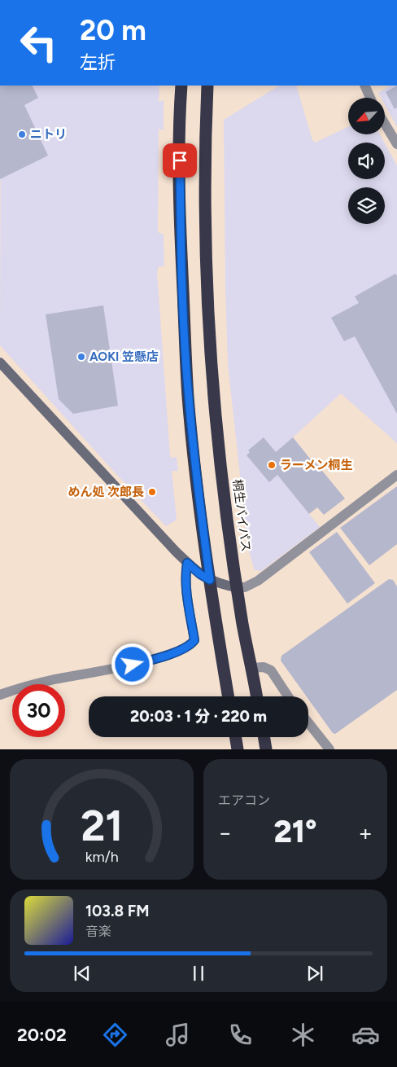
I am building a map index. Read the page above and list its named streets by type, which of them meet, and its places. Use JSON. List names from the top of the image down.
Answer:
{
  "streets": {
    "highway": ["桐生バイパス"]
  },
  "places": [
    "ニトリ",
    "AOKI 笠懸店",
    "ラーメン桐生",
    "めん処 次郎長"
  ],
  "north": "bottom left",
  "page": {
    "turn": ["20 m", "左折"],
    "limit": "30",
    "trip": "20:03 · 1 分 · 220 m",
    "tile": "エアコン",
    "heat": ["−", "21°", "+"],
    "song": ["103.8 FM", "音楽"],
    "tabs": "20:02",
    "gauge": ["21", "km/h"]
  }
}
